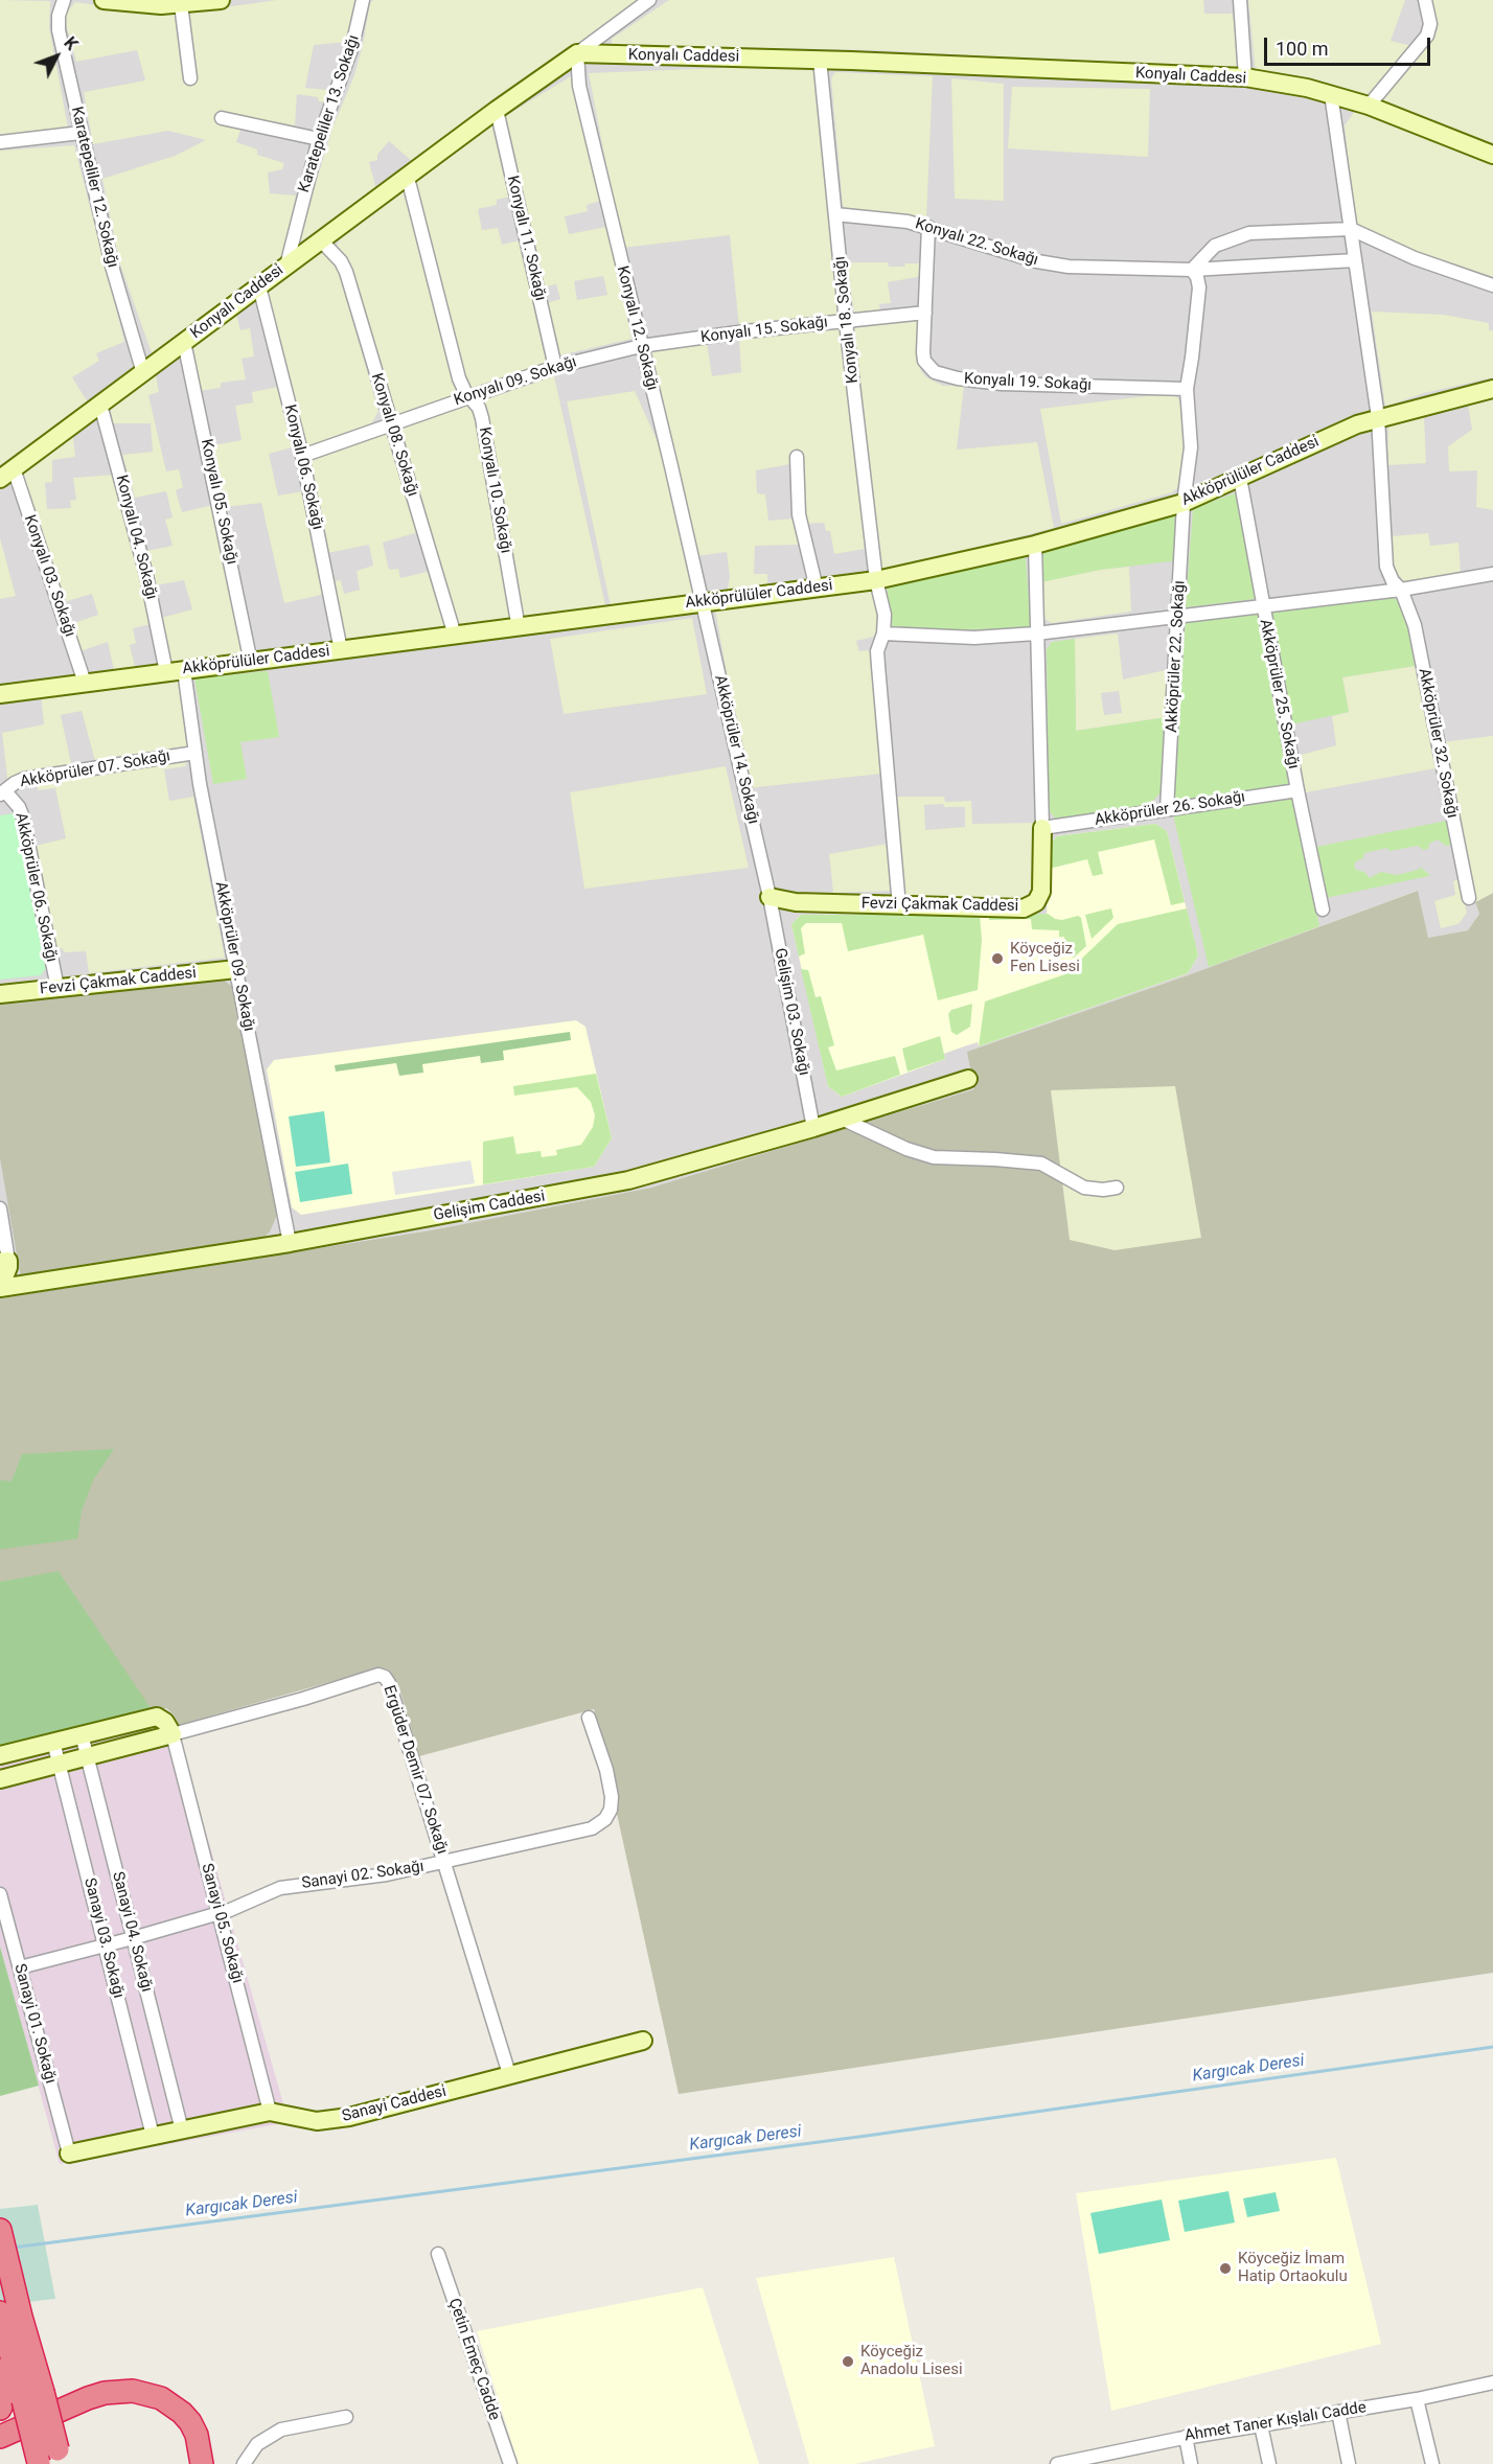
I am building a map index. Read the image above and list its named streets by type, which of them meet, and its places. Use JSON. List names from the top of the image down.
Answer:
{
  "streets": {
    "street": [
      "Konyalı Caddesi",
      "Karatepeliler 13. Sokağı",
      "Karatepeliler 12. Sokağı",
      "Konyalı 11. Sokağı",
      "Konyalı 22. Sokağı",
      "Konyalı 18. Sokağı",
      "Konyalı 12. Sokağı",
      "Konyalı 15. Sokağı",
      "Konyalı 09. Sokağı",
      "Konyalı 19. Sokağı",
      "Konyalı 08. Sokağı",
      "Konyalı 06. Sokağı",
      "Akköprülüler Caddesi",
      "Konyalı 10. Sokağı",
      "Konyalı 05. Sokağı",
      "Konyalı 04. Sokağı",
      "Konyalı 03. Sokağı",
      "Akköprüler 22. Sokağı",
      "Akköprüler 25. Sokağı",
      "Akköprüler 32. Sokağı",
      "Akköprüler 14. Sokağı",
      "Akköprüler 07. Sokağı",
      "Akköprüler 26. Sokağı",
      "Akköprüler 06. Sokağı",
      "Fevzi Çakmak Caddesi",
      "Akköprüler 09. Sokağı",
      "Gelişim 03. Sokağı",
      "Gelişim Caddesi",
      "Ergüder Demir 07. Sokağı",
      "Sanayi 02. Sokağı",
      "Sanayi 05. Sokağı",
      "Sanayi 04. Sokağı",
      "Sanayi 03. Sokağı",
      "Sanayi 01. Sokağı",
      "Sanayi Caddesi",
      "Çetin Emeç Cadde",
      "Ahmet Taner Kışlalı Cadde"
    ]
  },
  "crossings": [
    ["Konyalı Caddesi", "Karatepeliler 13. Sokağı"],
    ["Konyalı Caddesi", "Karatepeliler 12. Sokağı"],
    ["Konyalı Caddesi", "Konyalı 11. Sokağı"],
    ["Konyalı Caddesi", "Konyalı 18. Sokağı"],
    ["Konyalı Caddesi", "Konyalı 12. Sokağı"],
    ["Konyalı Caddesi", "Konyalı 08. Sokağı"],
    ["Konyalı Caddesi", "Konyalı 06. Sokağı"],
    ["Konyalı Caddesi", "Konyalı 10. Sokağı"],
    ["Konyalı Caddesi", "Konyalı 05. Sokağı"],
    ["Konyalı Caddesi", "Konyalı 04. Sokağı"],
    ["Konyalı Caddesi", "Konyalı 03. Sokağı"],
    ["Konyalı Caddesi", "Akköprüler 32. Sokağı"],
    ["Konyalı 11. Sokağı", "Konyalı 09. Sokağı"],
    ["Konyalı 22. Sokağı", "Konyalı 18. Sokağı"],
    ["Konyalı 22. Sokağı", "Akköprüler 22. Sokağı"],
    ["Konyalı 22. Sokağı", "Akköprüler 32. Sokağı"],
    ["Konyalı 18. Sokağı", "Konyalı 15. Sokağı"],
    ["Konyalı 18. Sokağı", "Akköprülüler Caddesi"],
    ["Konyalı 18. Sokağı", "Fevzi Çakmak Caddesi"],
    ["Konyalı 12. Sokağı", "Konyalı 15. Sokağı"],
    ["Konyalı 12. Sokağı", "Konyalı 09. Sokağı"],
    ["Konyalı 12. Sokağı", "Akköprülüler Caddesi"],
    ["Konyalı 12. Sokağı", "Akköprüler 14. Sokağı"],
    ["Konyalı 15. Sokağı", "Konyalı 09. Sokağı"],
    ["Konyalı 15. Sokağı", "Konyalı 19. Sokağı"],
    ["Konyalı 09. Sokağı", "Konyalı 08. Sokağı"],
    ["Konyalı 09. Sokağı", "Konyalı 06. Sokağı"],
    ["Konyalı 09. Sokağı", "Konyalı 10. Sokağı"],
    ["Konyalı 19. Sokağı", "Akköprüler 22. Sokağı"],
    ["Konyalı 08. Sokağı", "Akköprülüler Caddesi"],
    ["Konyalı 06. Sokağı", "Akköprülüler Caddesi"],
    ["Akköprülüler Caddesi", "Konyalı 10. Sokağı"],
    ["Akköprülüler Caddesi", "Konyalı 05. Sokağı"],
    ["Akköprülüler Caddesi", "Konyalı 04. Sokağı"],
    ["Akköprülüler Caddesi", "Konyalı 03. Sokağı"],
    ["Akköprülüler Caddesi", "Akköprüler 22. Sokağı"],
    ["Akköprülüler Caddesi", "Akköprüler 25. Sokağı"],
    ["Akköprülüler Caddesi", "Akköprüler 32. Sokağı"],
    ["Akköprülüler Caddesi", "Akköprüler 14. Sokağı"],
    ["Akköprülüler Caddesi", "Akköprüler 09. Sokağı"],
    ["Akköprüler 22. Sokağı", "Akköprüler 26. Sokağı"],
    ["Akköprüler 25. Sokağı", "Akköprüler 26. Sokağı"],
    ["Akköprüler 14. Sokağı", "Fevzi Çakmak Caddesi"],
    ["Akköprüler 14. Sokağı", "Gelişim 03. Sokağı"],
    ["Akköprüler 07. Sokağı", "Akköprüler 06. Sokağı"],
    ["Akköprüler 07. Sokağı", "Akköprüler 09. Sokağı"],
    ["Akköprüler 26. Sokağı", "Fevzi Çakmak Caddesi"],
    ["Akköprüler 06. Sokağı", "Fevzi Çakmak Caddesi"],
    ["Fevzi Çakmak Caddesi", "Akköprüler 09. Sokağı"],
    ["Fevzi Çakmak Caddesi", "Gelişim 03. Sokağı"],
    ["Akköprüler 09. Sokağı", "Gelişim Caddesi"],
    ["Gelişim 03. Sokağı", "Gelişim Caddesi"],
    ["Ergüder Demir 07. Sokağı", "Sanayi 02. Sokağı"],
    ["Ergüder Demir 07. Sokağı", "Sanayi 05. Sokağı"],
    ["Ergüder Demir 07. Sokağı", "Sanayi Caddesi"],
    ["Sanayi 02. Sokağı", "Sanayi 05. Sokağı"],
    ["Sanayi 02. Sokağı", "Sanayi 04. Sokağı"],
    ["Sanayi 02. Sokağı", "Sanayi 03. Sokağı"],
    ["Sanayi 02. Sokağı", "Sanayi 01. Sokağı"],
    ["Sanayi 05. Sokağı", "Sanayi Caddesi"],
    ["Sanayi 04. Sokağı", "Sanayi Caddesi"],
    ["Sanayi 03. Sokağı", "Sanayi Caddesi"],
    ["Sanayi 01. Sokağı", "Sanayi Caddesi"]
  ],
  "water": ["Kargıcak Deresi"],
  "places": ["Köyceğiz Fen Lisesi", "Köyceğiz İmam Hatip Ortaokulu", "Köyceğiz Anadolu Lisesi"],
  "scale_bar": "100 m",
  "north": "top right"
}
